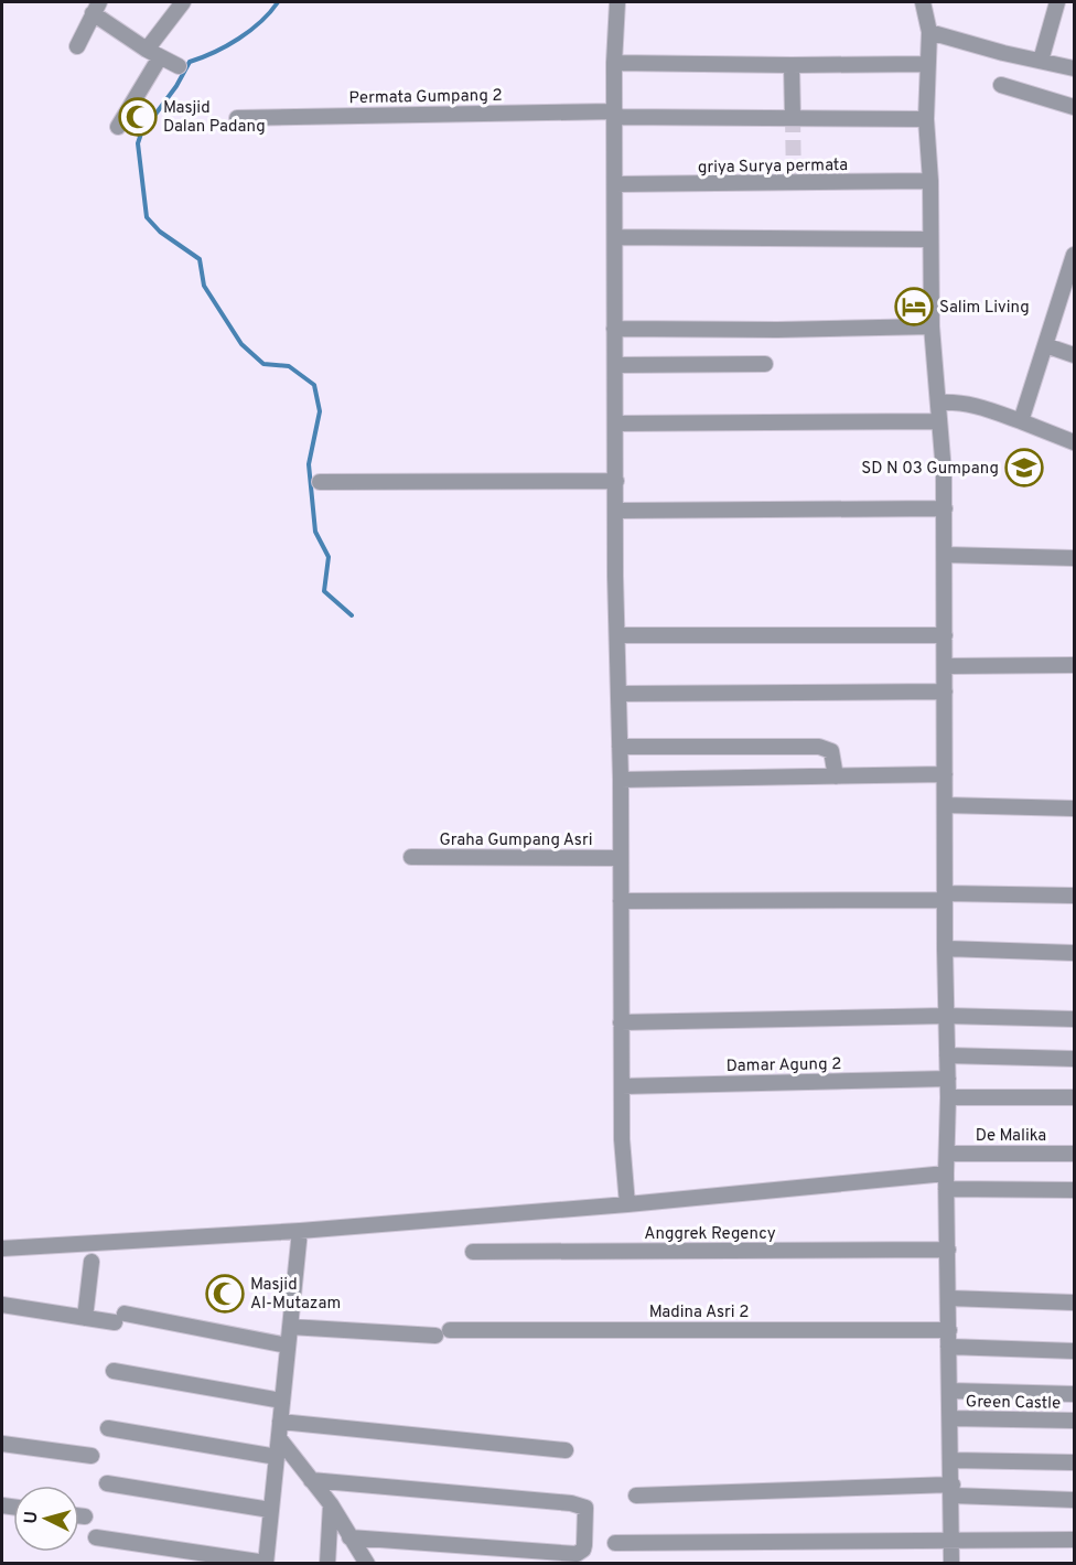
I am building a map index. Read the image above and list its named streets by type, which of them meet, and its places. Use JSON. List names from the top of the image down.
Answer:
{
  "streets": {
    "street": [
      "Permata Gumpang 2",
      "griya Surya permata",
      "Graha Gumpang Asri",
      "Damar Agung 2",
      "De Malika",
      "Anggrek Regency",
      "Madina Asri 2",
      "Green Castle"
    ]
  },
  "places": {
    "mosque": ["Masjid Dalan Padang", "Masjid Al-Mutazam"],
    "hotel": ["Salim Living"],
    "school or university": ["SD N 03 Gumpang"]
  },
  "north": "left"
}
